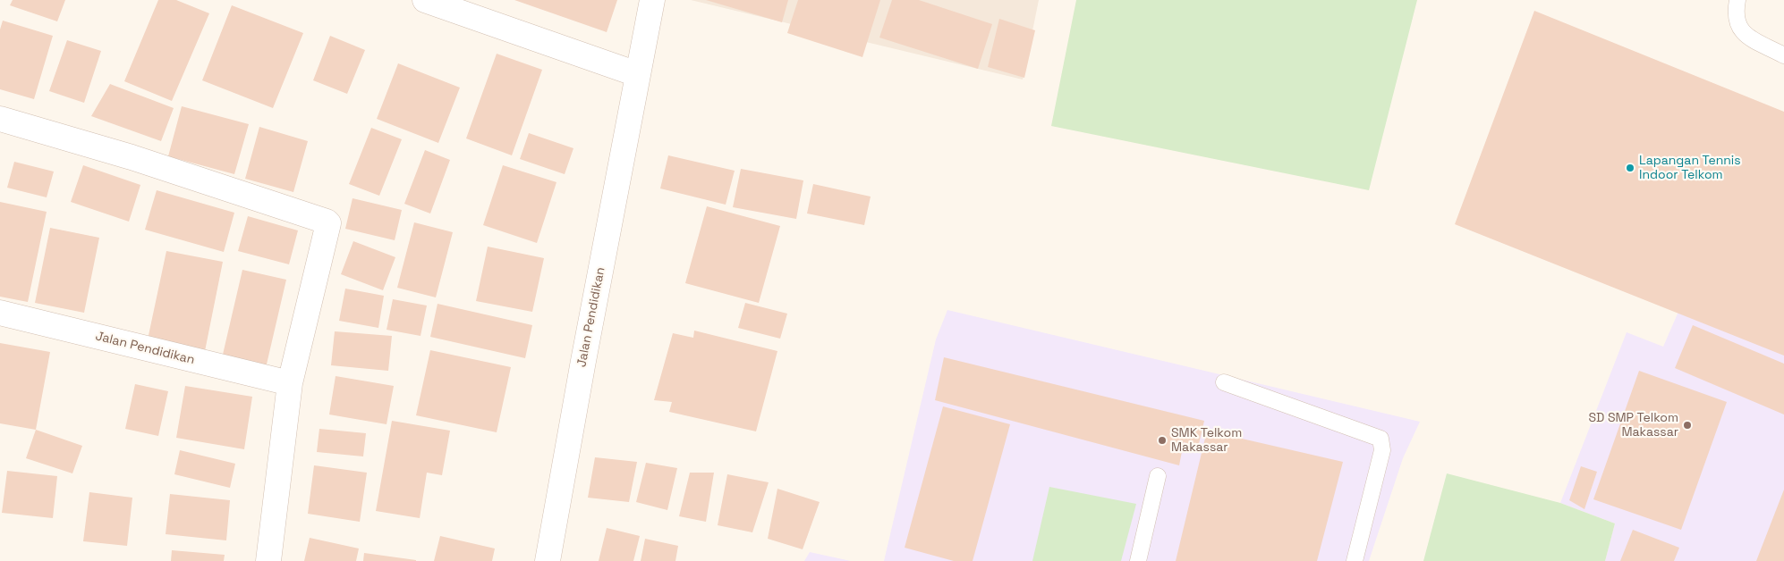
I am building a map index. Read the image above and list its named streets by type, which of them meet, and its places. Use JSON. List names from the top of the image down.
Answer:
{
  "streets": {
    "street": ["Jalan Pendidikan"]
  },
  "places": ["Lapangan Tennis Indoor Telkom", "SD SMP Telkom Makassar", "SMK Telkom Makassar"]
}
